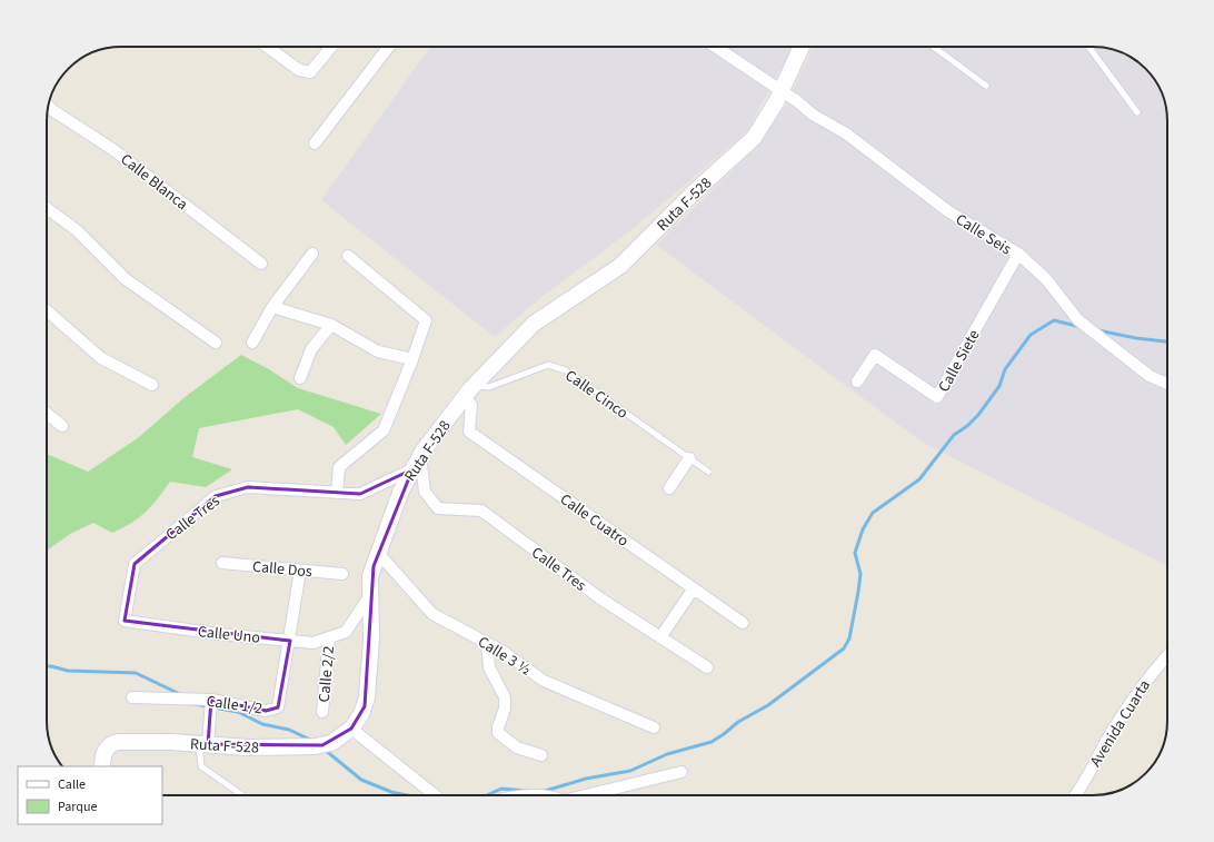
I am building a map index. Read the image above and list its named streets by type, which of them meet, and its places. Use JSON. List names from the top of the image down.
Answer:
{
  "streets": {
    "main road": ["Ruta F-528"],
    "street": [
      "Calle Blanca",
      "Calle Seis",
      "Calle Siete",
      "Calle Tres",
      "Calle Cuatro",
      "Calle Dos",
      "Calle Uno",
      "Calle 3 ½",
      "Calle 2/2",
      "Calle 1/2",
      "Avenida Cuarta"
    ],
    "lane": ["Calle Cinco"]
  },
  "crossings": [
    ["Ruta F-528", "Calle Seis"],
    ["Ruta F-528", "Calle Cinco"],
    ["Ruta F-528", "Calle Tres"],
    ["Ruta F-528", "Calle Cuatro"],
    ["Ruta F-528", "Calle Uno"],
    ["Ruta F-528", "Calle 3 ½"],
    ["Calle Seis", "Calle Siete"],
    ["Calle Cinco", "Calle Cuatro"],
    ["Calle Tres", "Calle Uno"],
    ["Calle Dos", "Calle 1/2"],
    ["Calle Uno", "Calle 2/2"],
    ["Calle Uno", "Calle 1/2"]
  ],
  "legend": ["Calle", "Parque"]
}
